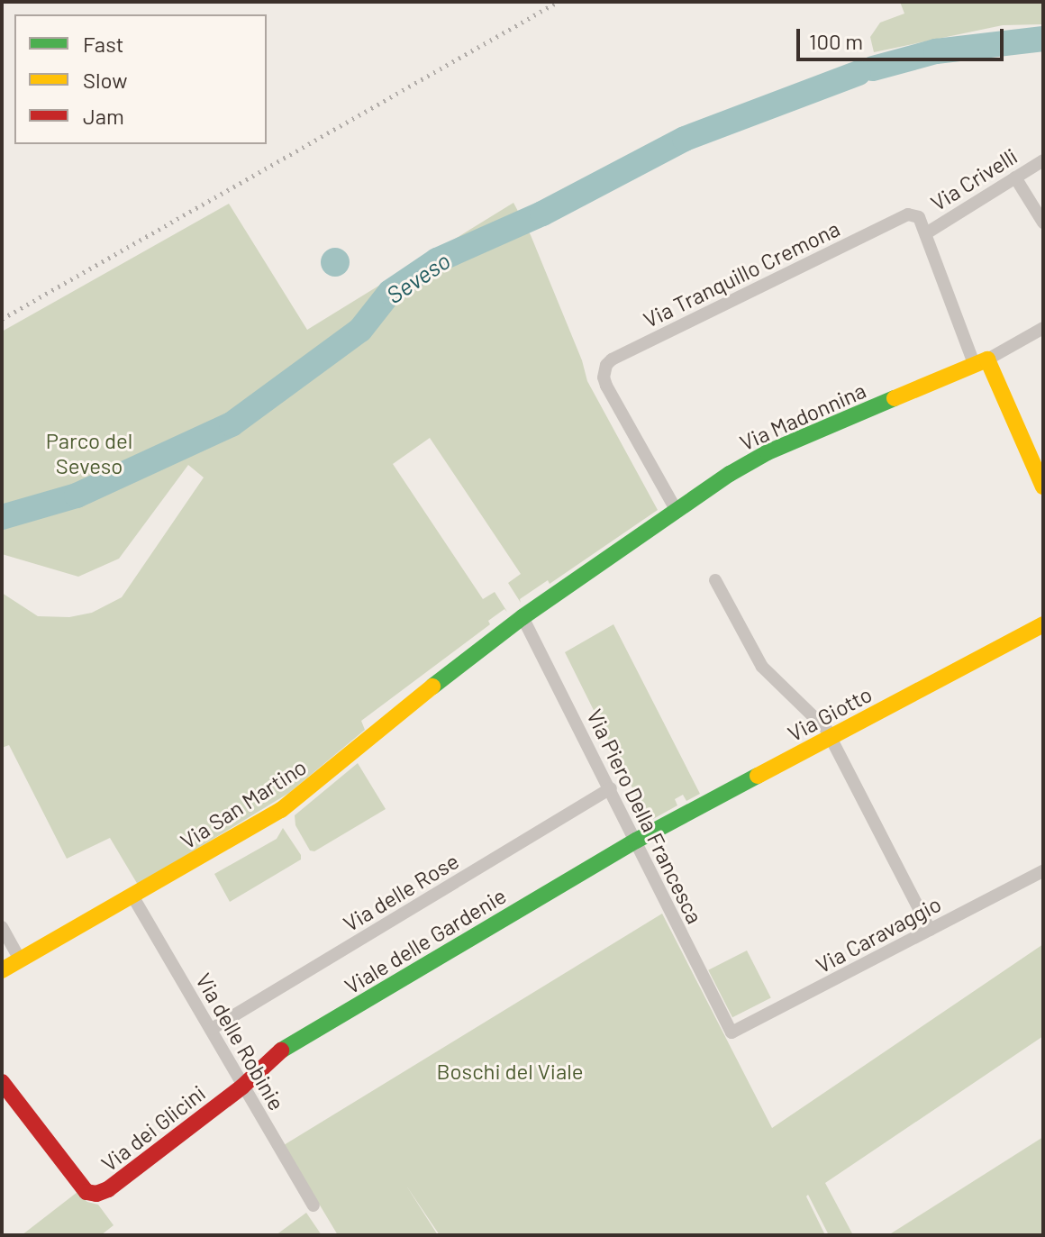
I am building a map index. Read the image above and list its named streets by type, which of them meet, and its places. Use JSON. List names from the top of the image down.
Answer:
{
  "streets": {
    "street": [
      "Via Crivelli",
      "Via Tranquillo Cremona",
      "Via Madonnina",
      "Via Giotto",
      "Via San Martino",
      "Via Piero Della Francesca",
      "Via delle Rose",
      "Via Caravaggio",
      "Viale delle Gardenie",
      "Via delle Robinie",
      "Via dei Glicini"
    ]
  },
  "crossings": [
    ["Via Crivelli", "Via Tranquillo Cremona"],
    ["Via Tranquillo Cremona", "Via Madonnina"],
    ["Via Madonnina", "Via San Martino"],
    ["Via Madonnina", "Via Piero Della Francesca"],
    ["Via Giotto", "Via Piero Della Francesca"],
    ["Via Giotto", "Viale delle Gardenie"],
    ["Via San Martino", "Via Piero Della Francesca"],
    ["Via San Martino", "Via delle Robinie"],
    ["Via Piero Della Francesca", "Via delle Rose"],
    ["Via Piero Della Francesca", "Via Caravaggio"],
    ["Via Piero Della Francesca", "Viale delle Gardenie"],
    ["Via delle Rose", "Via delle Robinie"],
    ["Viale delle Gardenie", "Via delle Robinie"],
    ["Viale delle Gardenie", "Via dei Glicini"],
    ["Via delle Robinie", "Via dei Glicini"]
  ],
  "water": ["Seveso"],
  "parks": ["Parco del Seveso", "Boschi del Viale"],
  "legend": ["Fast", "Slow", "Jam"],
  "scale_bar": "100 m"
}
